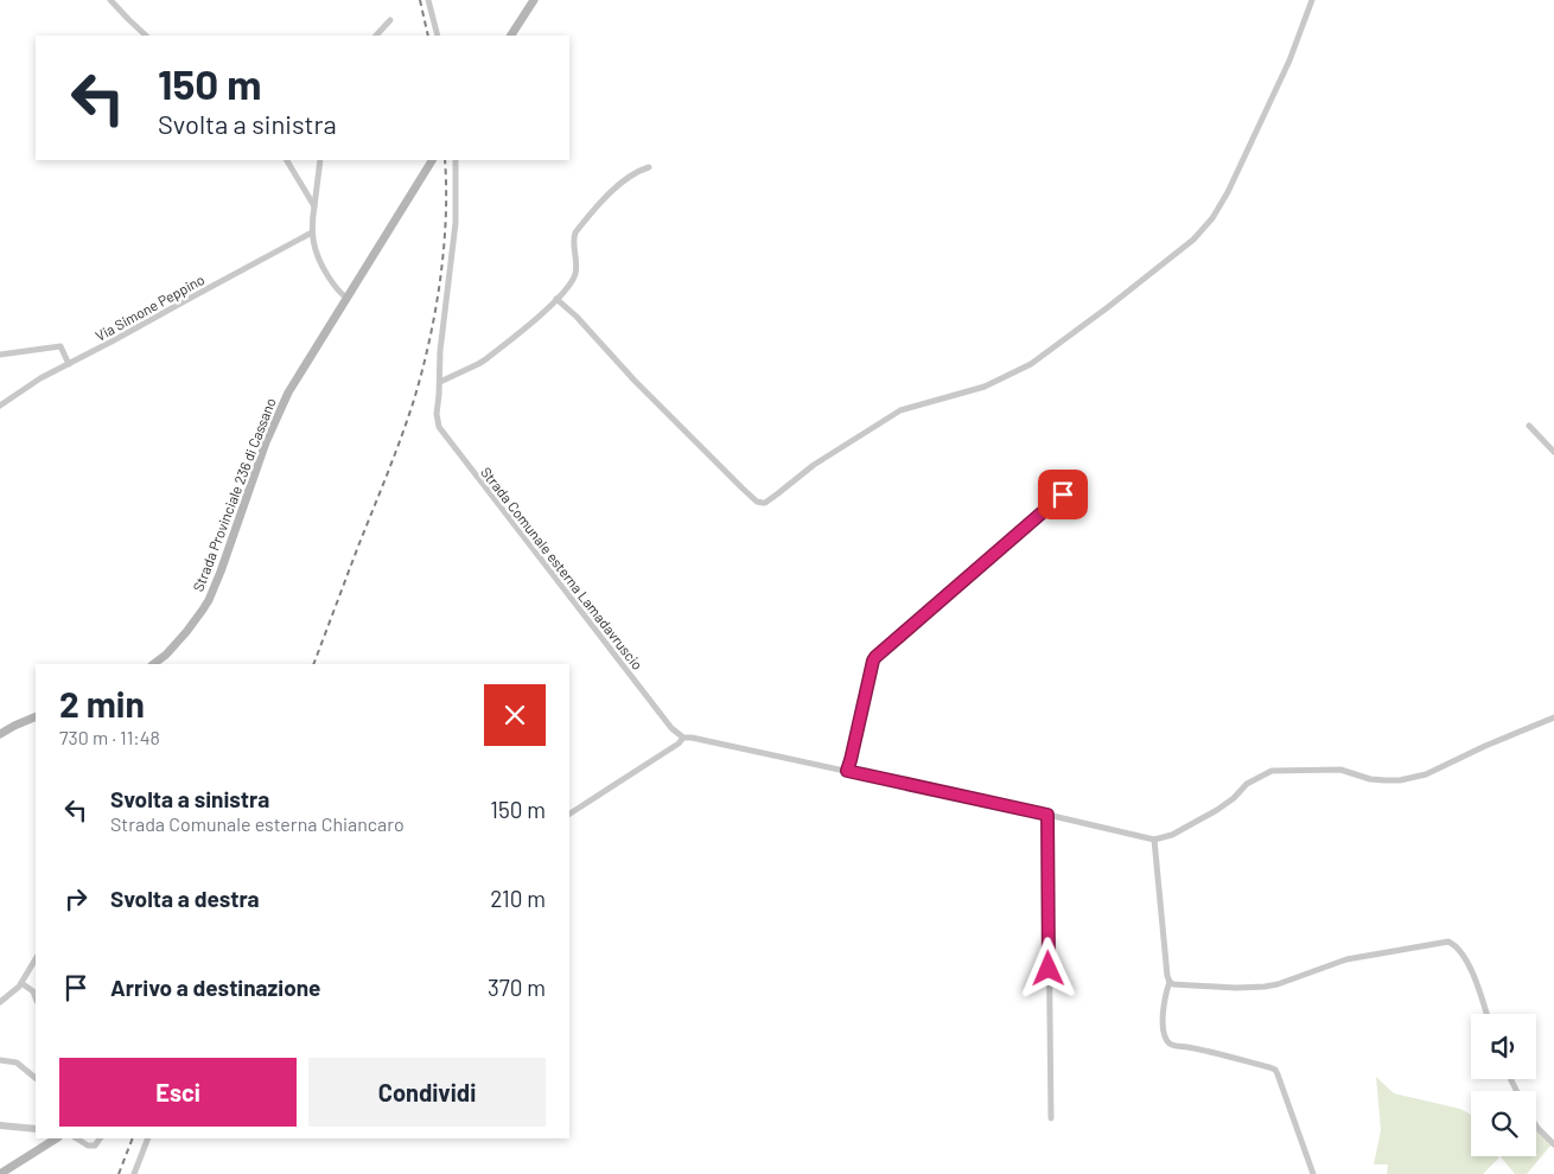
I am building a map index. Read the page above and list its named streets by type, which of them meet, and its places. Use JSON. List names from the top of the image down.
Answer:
{
  "streets": {
    "main road": ["Strada Provinciale 236 di Cassano"],
    "street": ["Via Simone Peppino", "Strada Comunale esterna Lamadavruscio"]
  },
  "page": {
    "turn": ["150 m", "Svolta a sinistra"],
    "heading": ["2 min", "730 m · 11:48"],
    "list": [
      {
        "name": "Svolta a sinistra",
        "note": "Strada Comunale esterna Chiancaro",
        "value": "150 m"
      },
      {
        "name": "Svolta a destra",
        "value": "210 m"
      },
      {
        "name": "Arrivo a destinazione",
        "value": "370 m"
      }
    ],
    "buttons": ["Esci", "Condividi"]
  }
}
